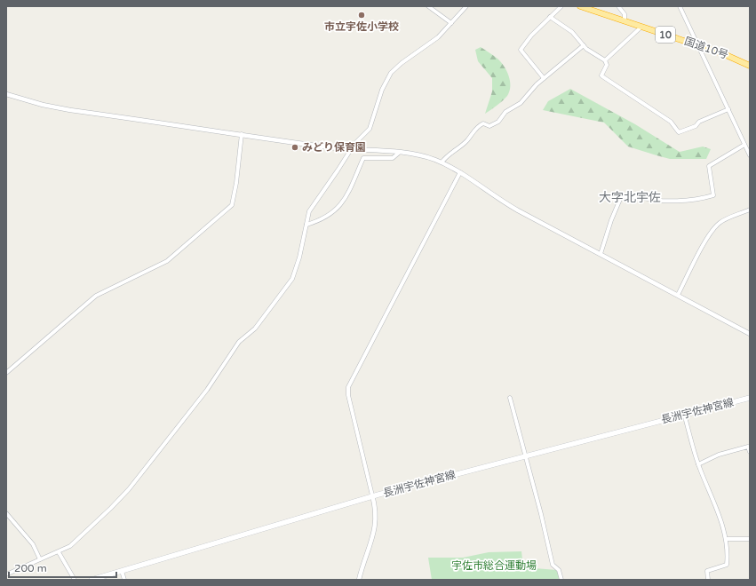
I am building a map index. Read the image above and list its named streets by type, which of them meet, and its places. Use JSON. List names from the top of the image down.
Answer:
{
  "streets": {
    "highway": ["10", "国道10号"],
    "main road": ["長洲宇佐神宮線"]
  },
  "districts": ["大字北宇佐"],
  "parks": ["宇佐市総合運動場"],
  "places": ["市立宇佐小学校", "みどり保育園"],
  "scale_bar": "200 m"
}
